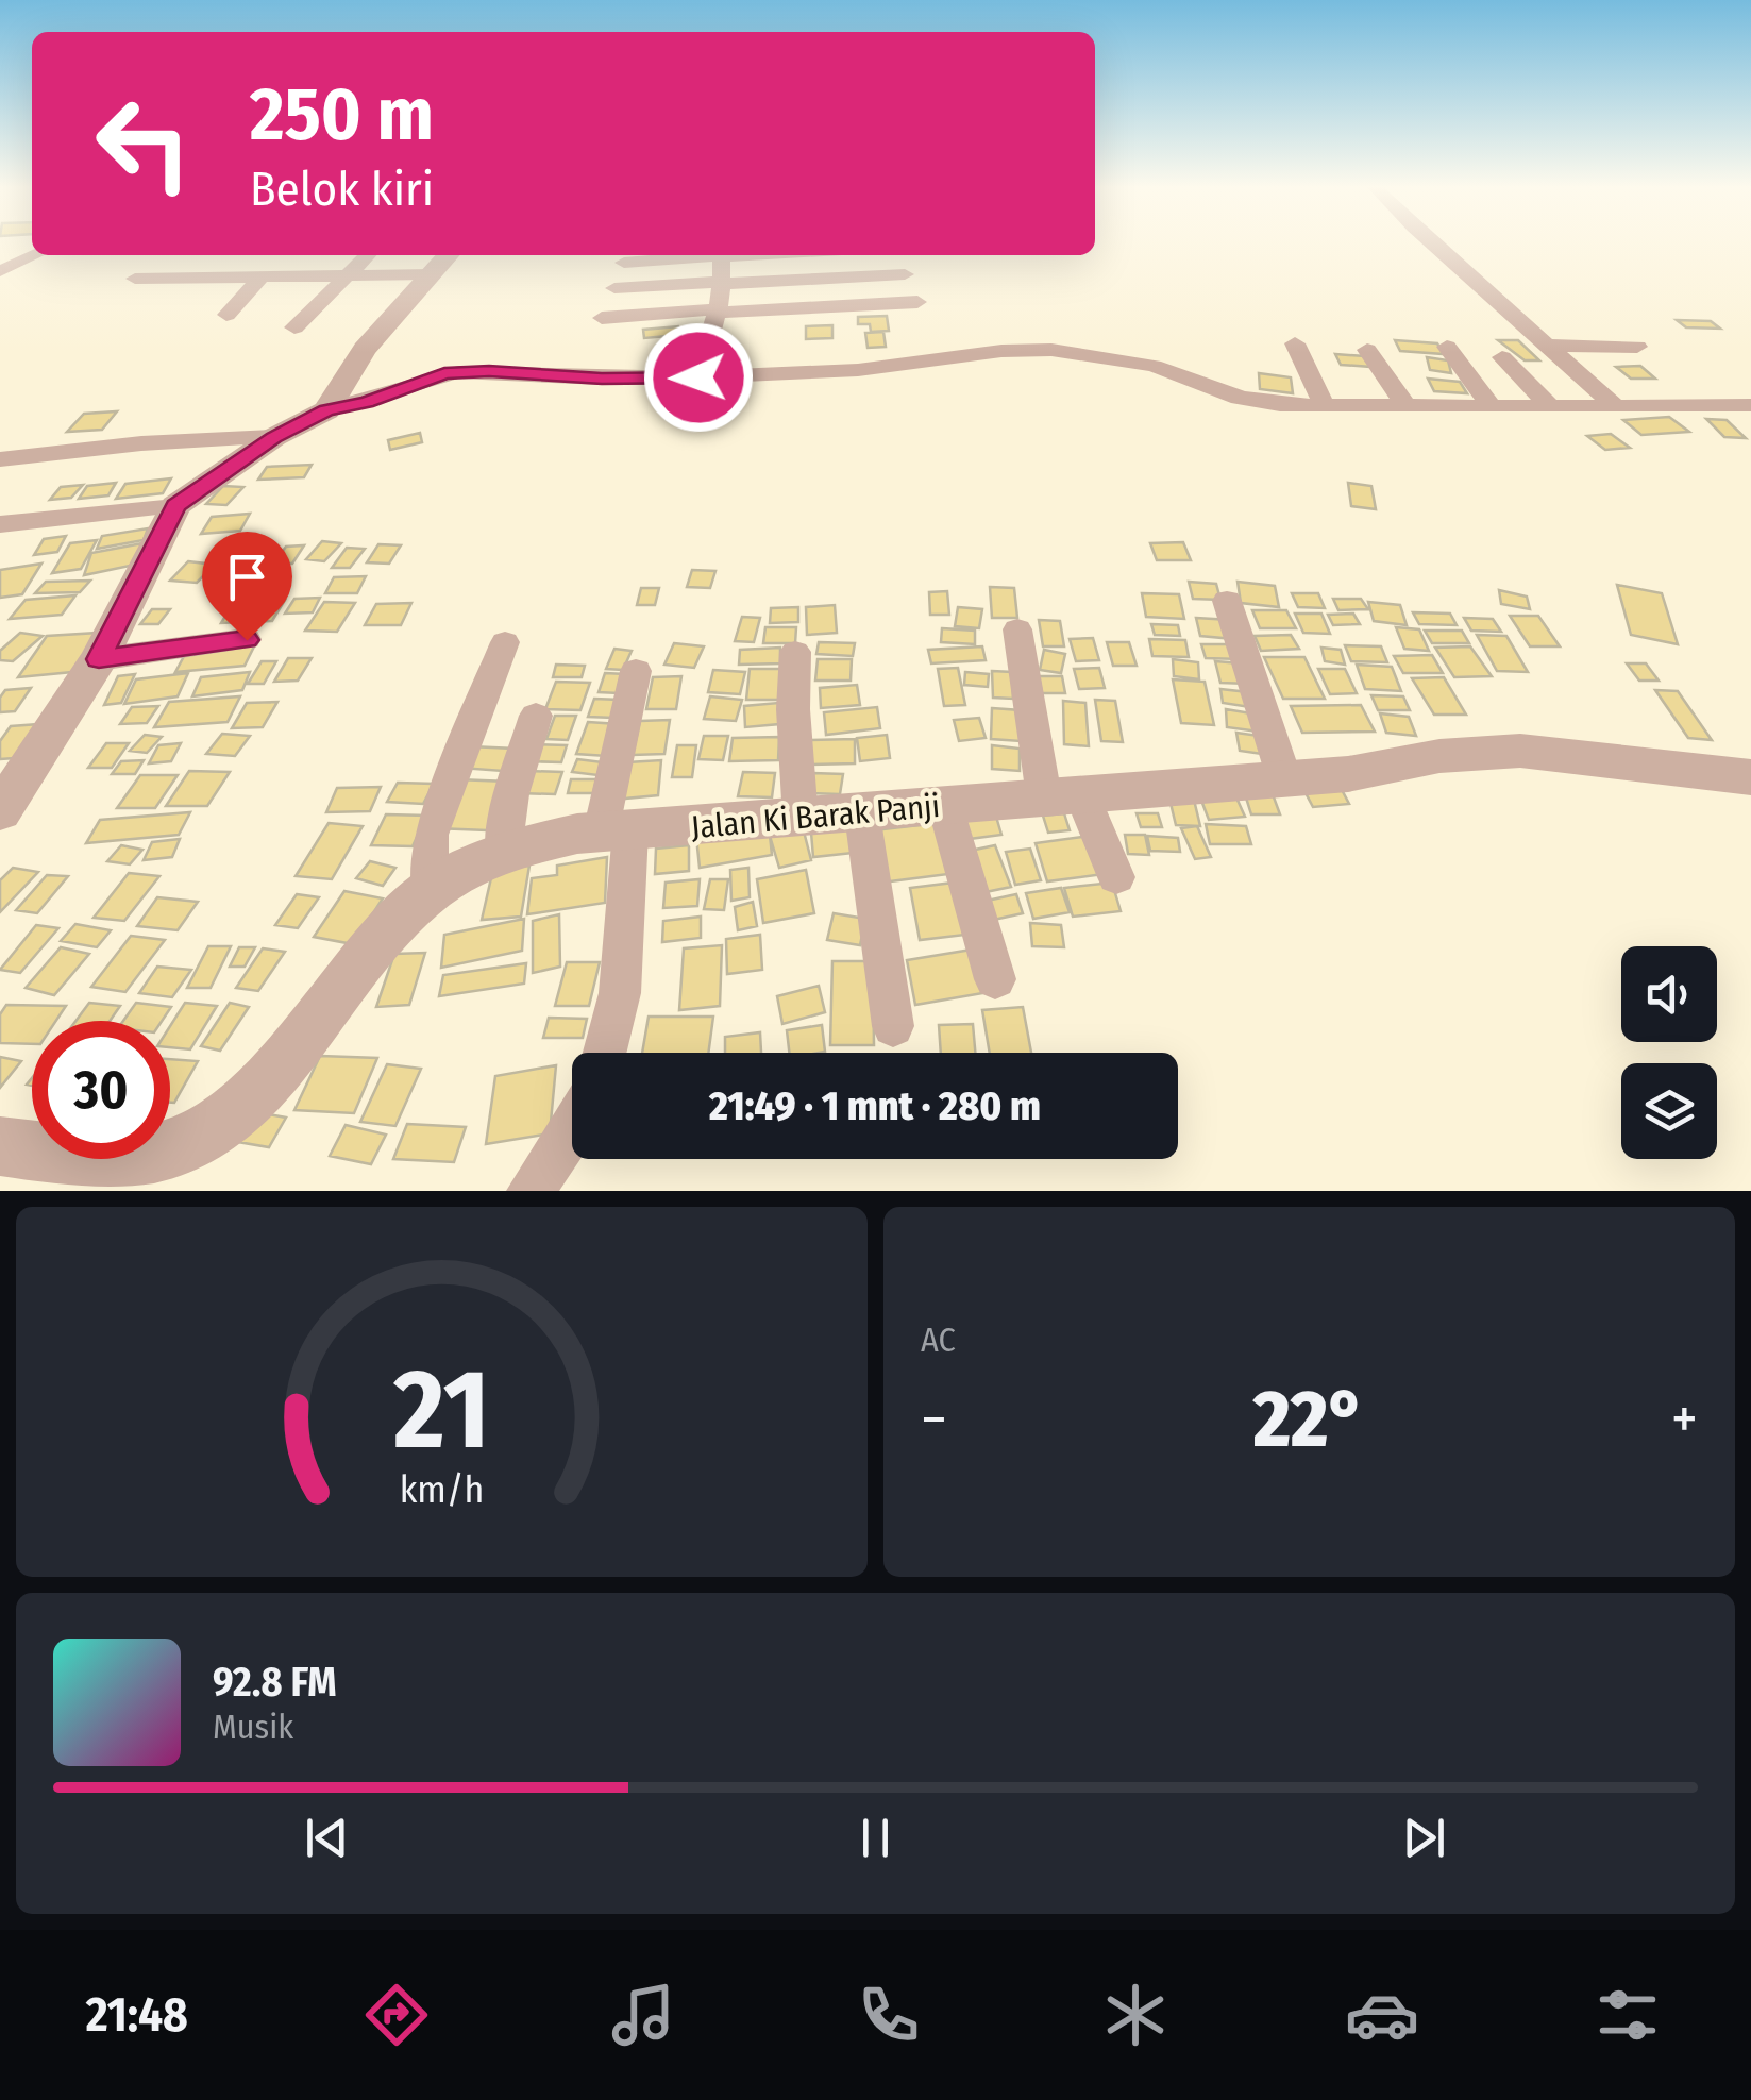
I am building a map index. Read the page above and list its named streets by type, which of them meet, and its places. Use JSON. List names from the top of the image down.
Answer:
{
  "streets": {
    "street": ["Jalan Ki Barak Panji"]
  },
  "page": {
    "turn": ["250 m", "Belok kiri"],
    "limit": "30",
    "trip": "21:49 · 1 mnt · 280 m",
    "tile": "AC",
    "heat": ["−", "22°", "+"],
    "song": ["92.8 FM", "Musik"],
    "tabs": "21:48",
    "gauge": ["21", "km/h"]
  }
}
